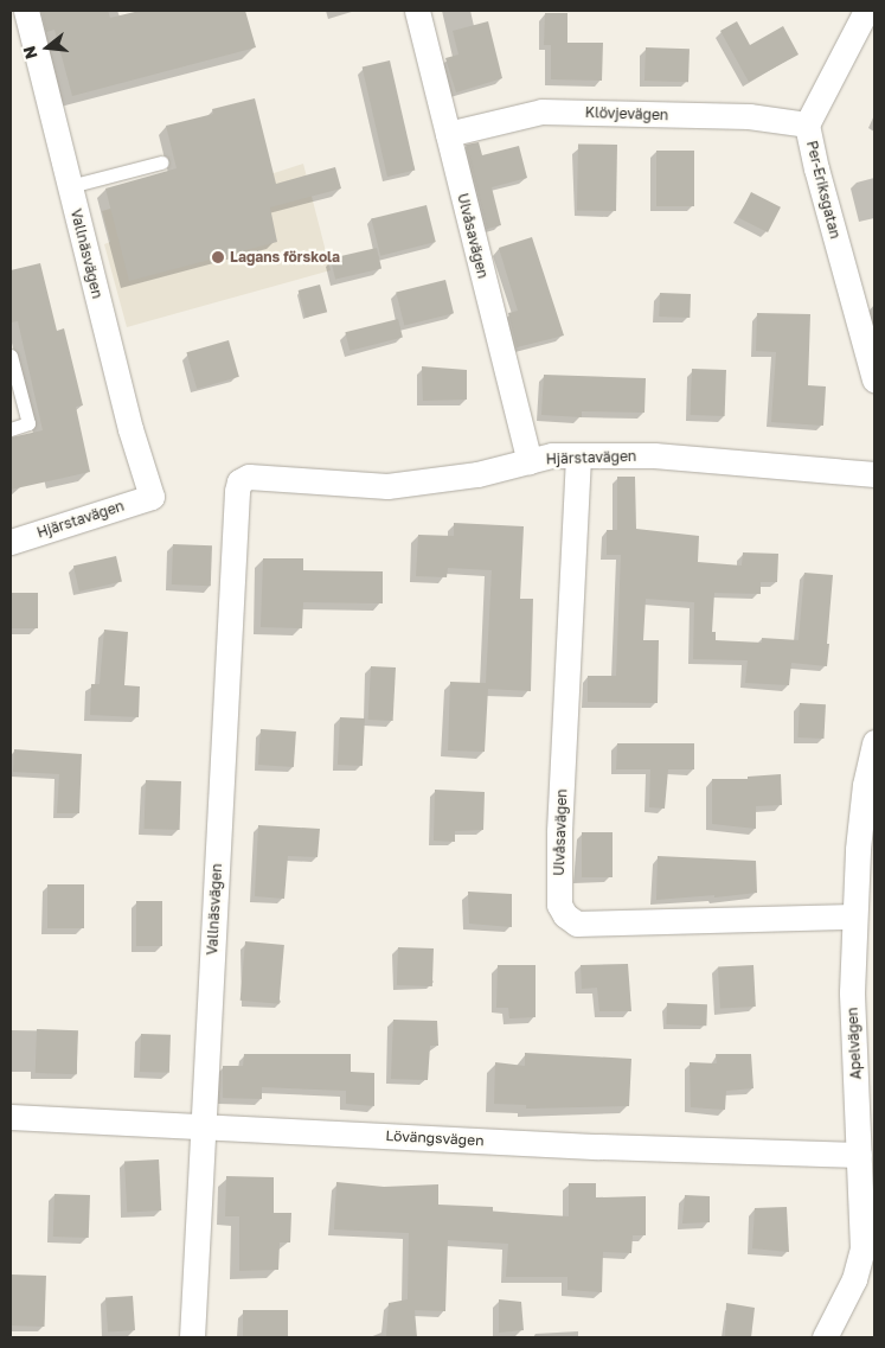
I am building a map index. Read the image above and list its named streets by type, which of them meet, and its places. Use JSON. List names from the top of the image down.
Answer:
{
  "streets": {
    "street": [
      "Klövjevägen",
      "Per-Eriksgatan",
      "Ulvåsavägen",
      "Vallnäsvägen",
      "Hjärstavägen",
      "Apelvägen",
      "Lövängsvägen"
    ]
  },
  "crossings": [
    ["Klövjevägen", "Per-Eriksgatan"],
    ["Klövjevägen", "Ulvåsavägen"],
    ["Ulvåsavägen", "Hjärstavägen"],
    ["Ulvåsavägen", "Apelvägen"],
    ["Vallnäsvägen", "Hjärstavägen"],
    ["Vallnäsvägen", "Lövängsvägen"],
    ["Apelvägen", "Lövängsvägen"]
  ],
  "places": ["Lagans förskola"],
  "north": "left"
}
